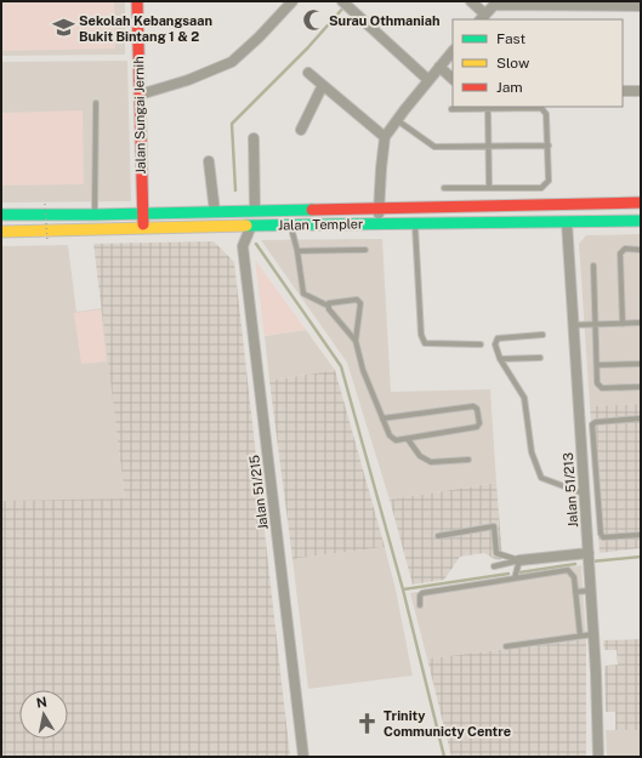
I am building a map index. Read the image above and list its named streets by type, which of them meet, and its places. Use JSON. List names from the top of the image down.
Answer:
{
  "streets": {
    "main road": ["Jalan Sungai Jernih", "Jalan Templer"],
    "street": ["Jalan 51/213", "Jalan 51/215"]
  },
  "crossings": [
    ["Jalan Sungai Jernih", "Jalan Templer"],
    ["Jalan Templer", "Jalan 51/213"],
    ["Jalan Templer", "Jalan 51/215"]
  ],
  "places": {
    "mosque": ["Surau Othmaniah"],
    "school or university": ["Sekolah Kebangsaan Bukit Bintang 1 & 2"],
    "church": ["Trinity Communicty Centre"]
  },
  "legend": ["Fast", "Slow", "Jam"],
  "north": "top"
}
